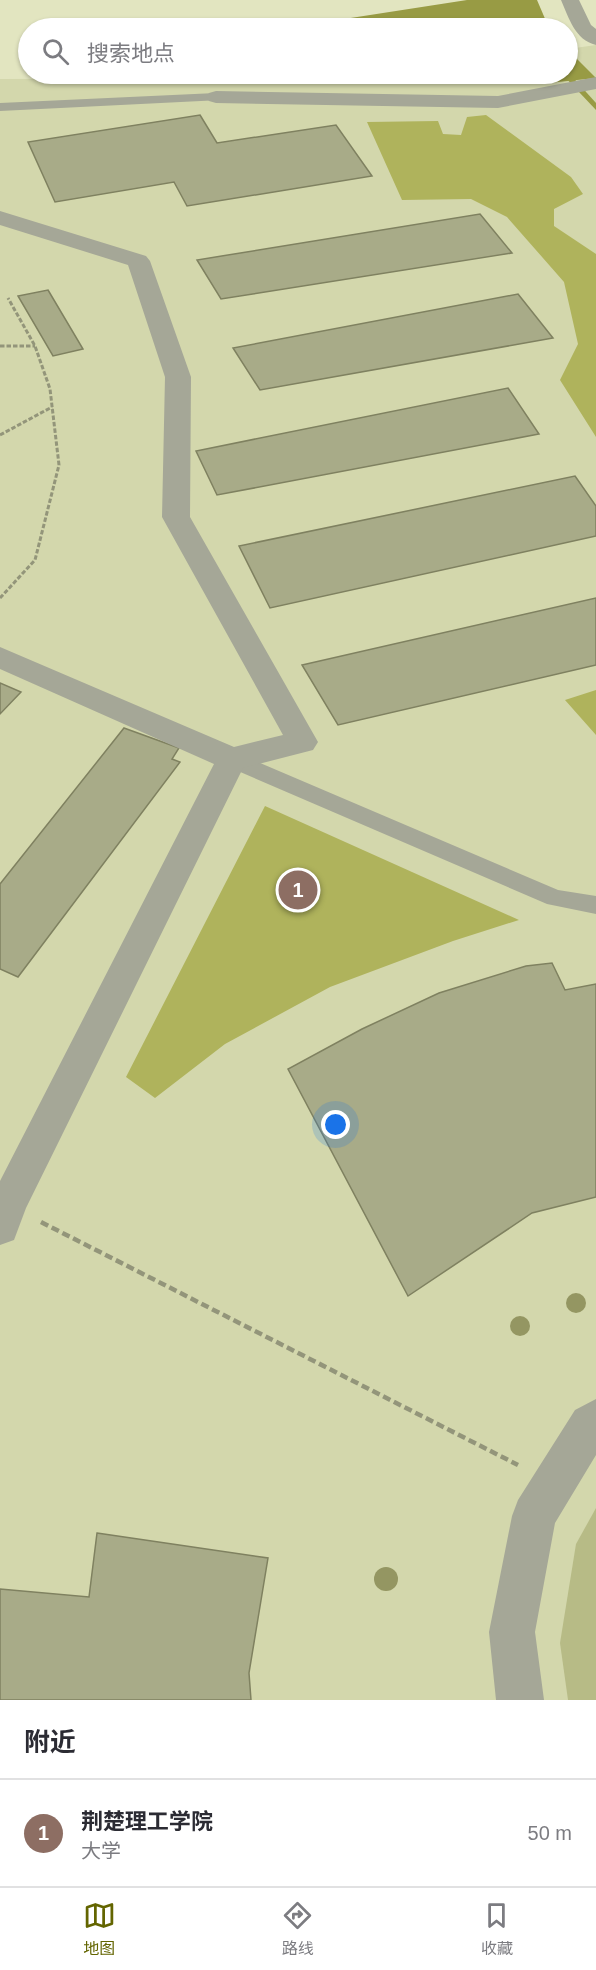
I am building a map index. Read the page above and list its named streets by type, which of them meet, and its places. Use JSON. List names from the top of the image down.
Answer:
{
  "page": {
    "search": "搜索地点",
    "pins": "1",
    "heading": "附近",
    "list": [
      {
        "mark": "1",
        "name": "荆楚理工学院",
        "note": "大学",
        "value": "50 m"
      }
    ],
    "nav": ["地图", "路线", "收藏"]
  }
}
